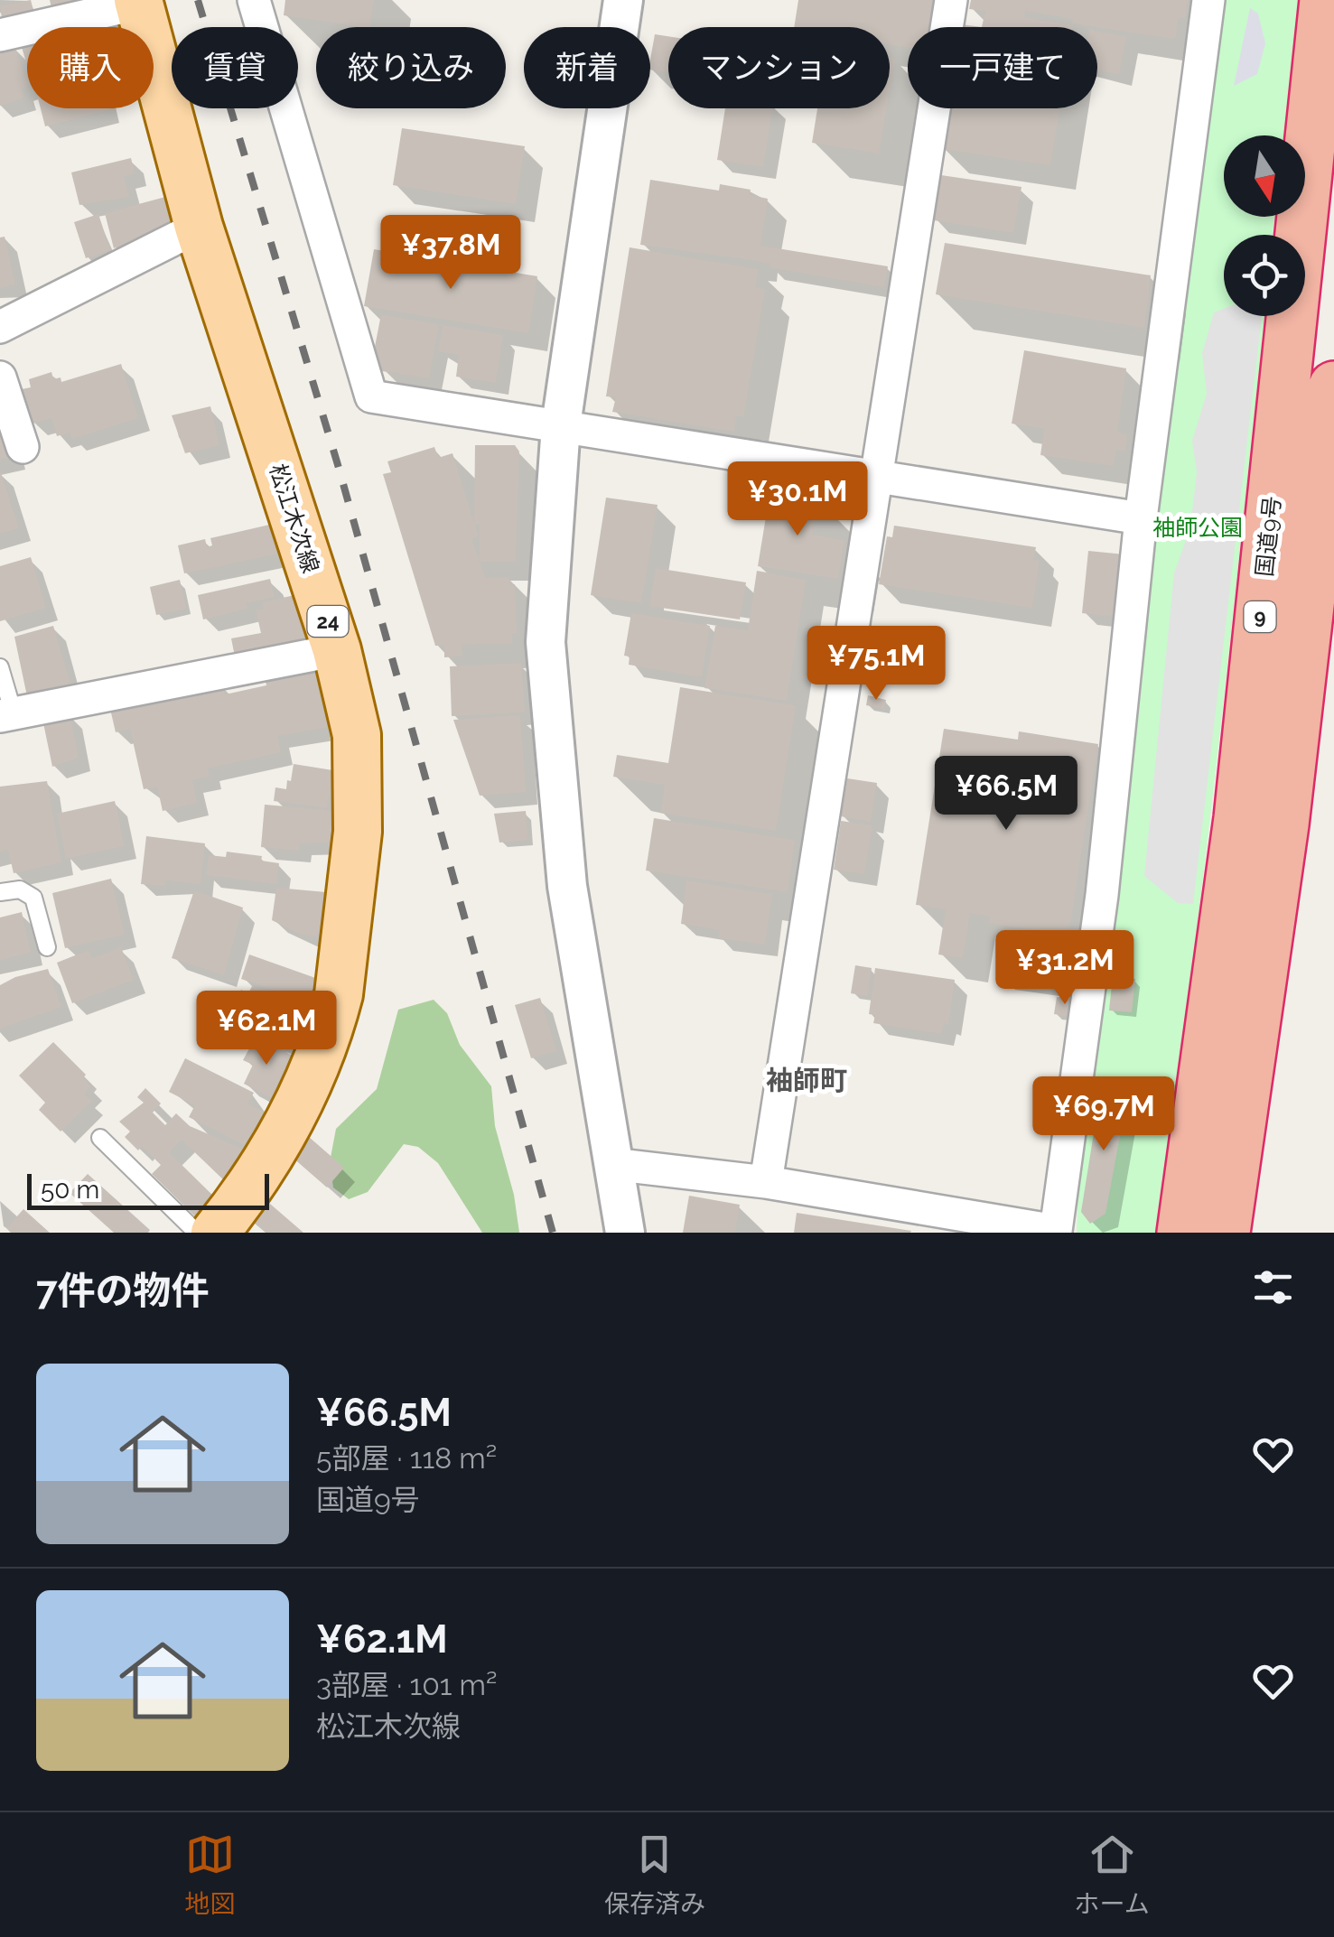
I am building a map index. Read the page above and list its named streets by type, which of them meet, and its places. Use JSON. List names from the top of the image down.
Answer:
{
  "streets": {
    "highway": ["国道9号", "9"],
    "main road": ["松江木次線", "24"]
  },
  "districts": ["袖師町"],
  "parks": ["袖師公園"],
  "scale_bar": "50 m",
  "north": "bottom",
  "page": {
    "chip": [
      "購入",
      "賃貸",
      "絞り込み",
      "新着",
      "マンション",
      "一戸建て"
    ],
    "price": [
      "¥37.8M",
      "¥30.1M",
      "¥75.1M",
      "¥66.5M",
      "¥31.2M",
      "¥62.1M",
      "¥69.7M"
    ],
    "scale": "50 m",
    "heading": "7件の物件",
    "list": [
      {
        "name": "¥66.5M",
        "note": "5部屋 · 118 m² · 国道9号"
      },
      {
        "name": "¥62.1M",
        "note": "3部屋 · 101 m² · 松江木次線"
      }
    ],
    "tabs": ["地図", "保存済み", "ホーム"]
  }
}
